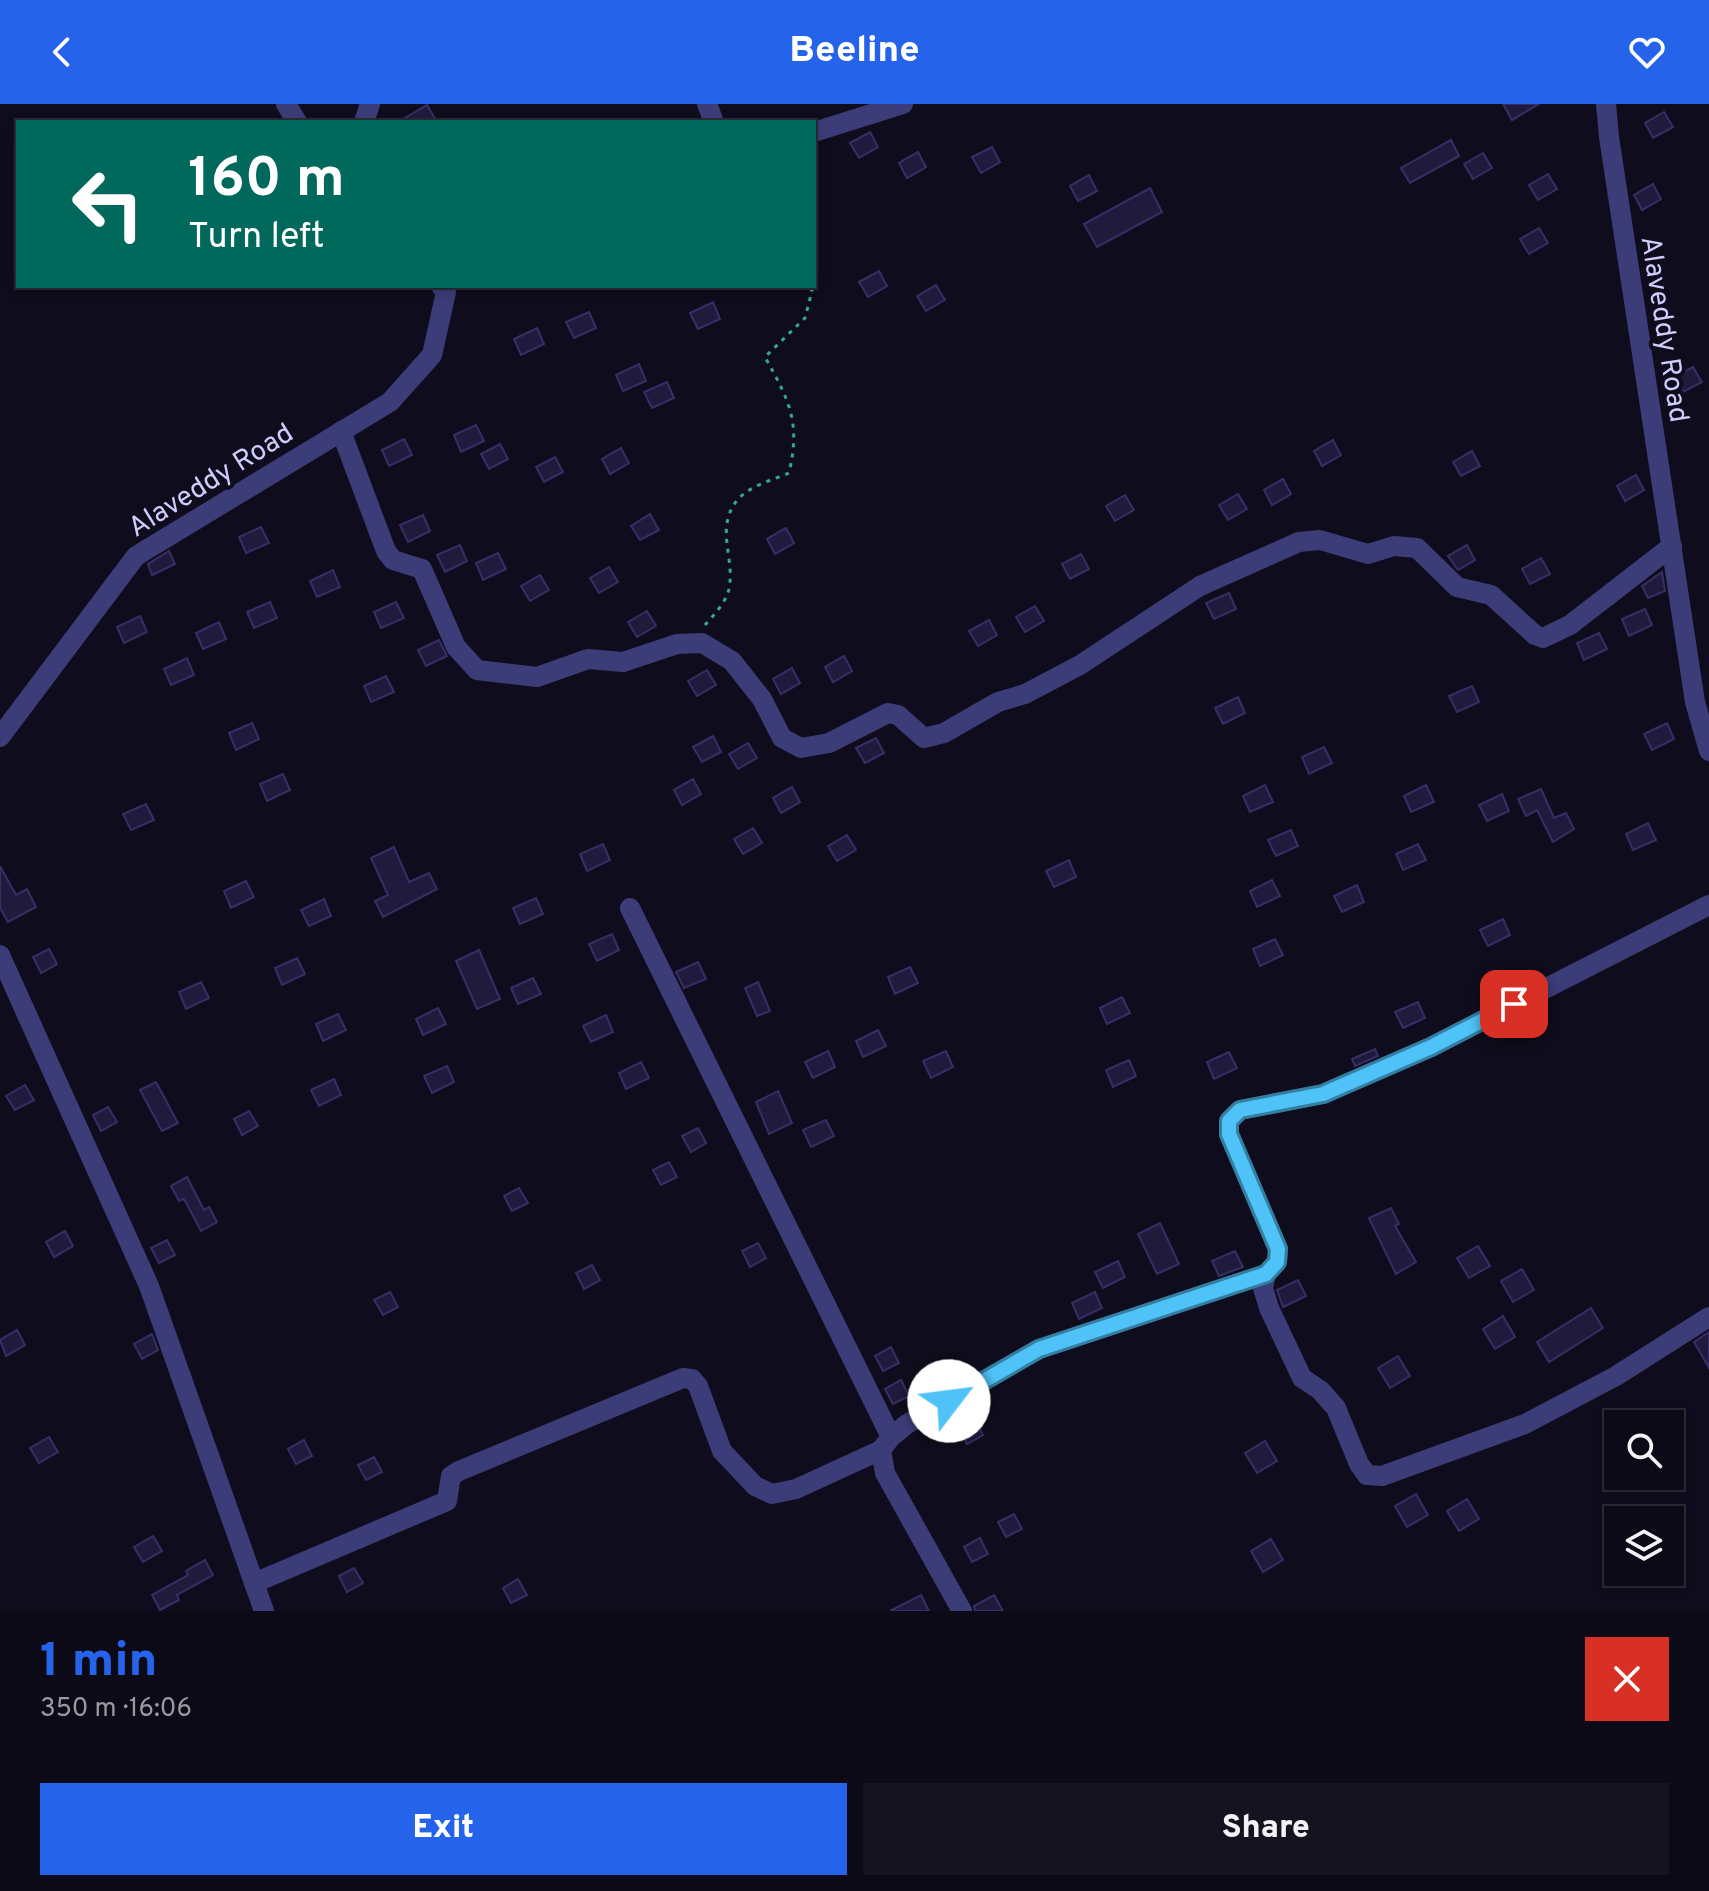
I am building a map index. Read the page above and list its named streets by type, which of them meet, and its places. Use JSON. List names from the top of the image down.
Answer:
{
  "streets": {
    "street": ["Alaveddy Road"]
  },
  "page": {
    "header": "Beeline",
    "turn": ["160 m", "Turn left"],
    "heading": ["1 min", "350 m · 16:06"],
    "buttons": ["Exit", "Share"]
  }
}
